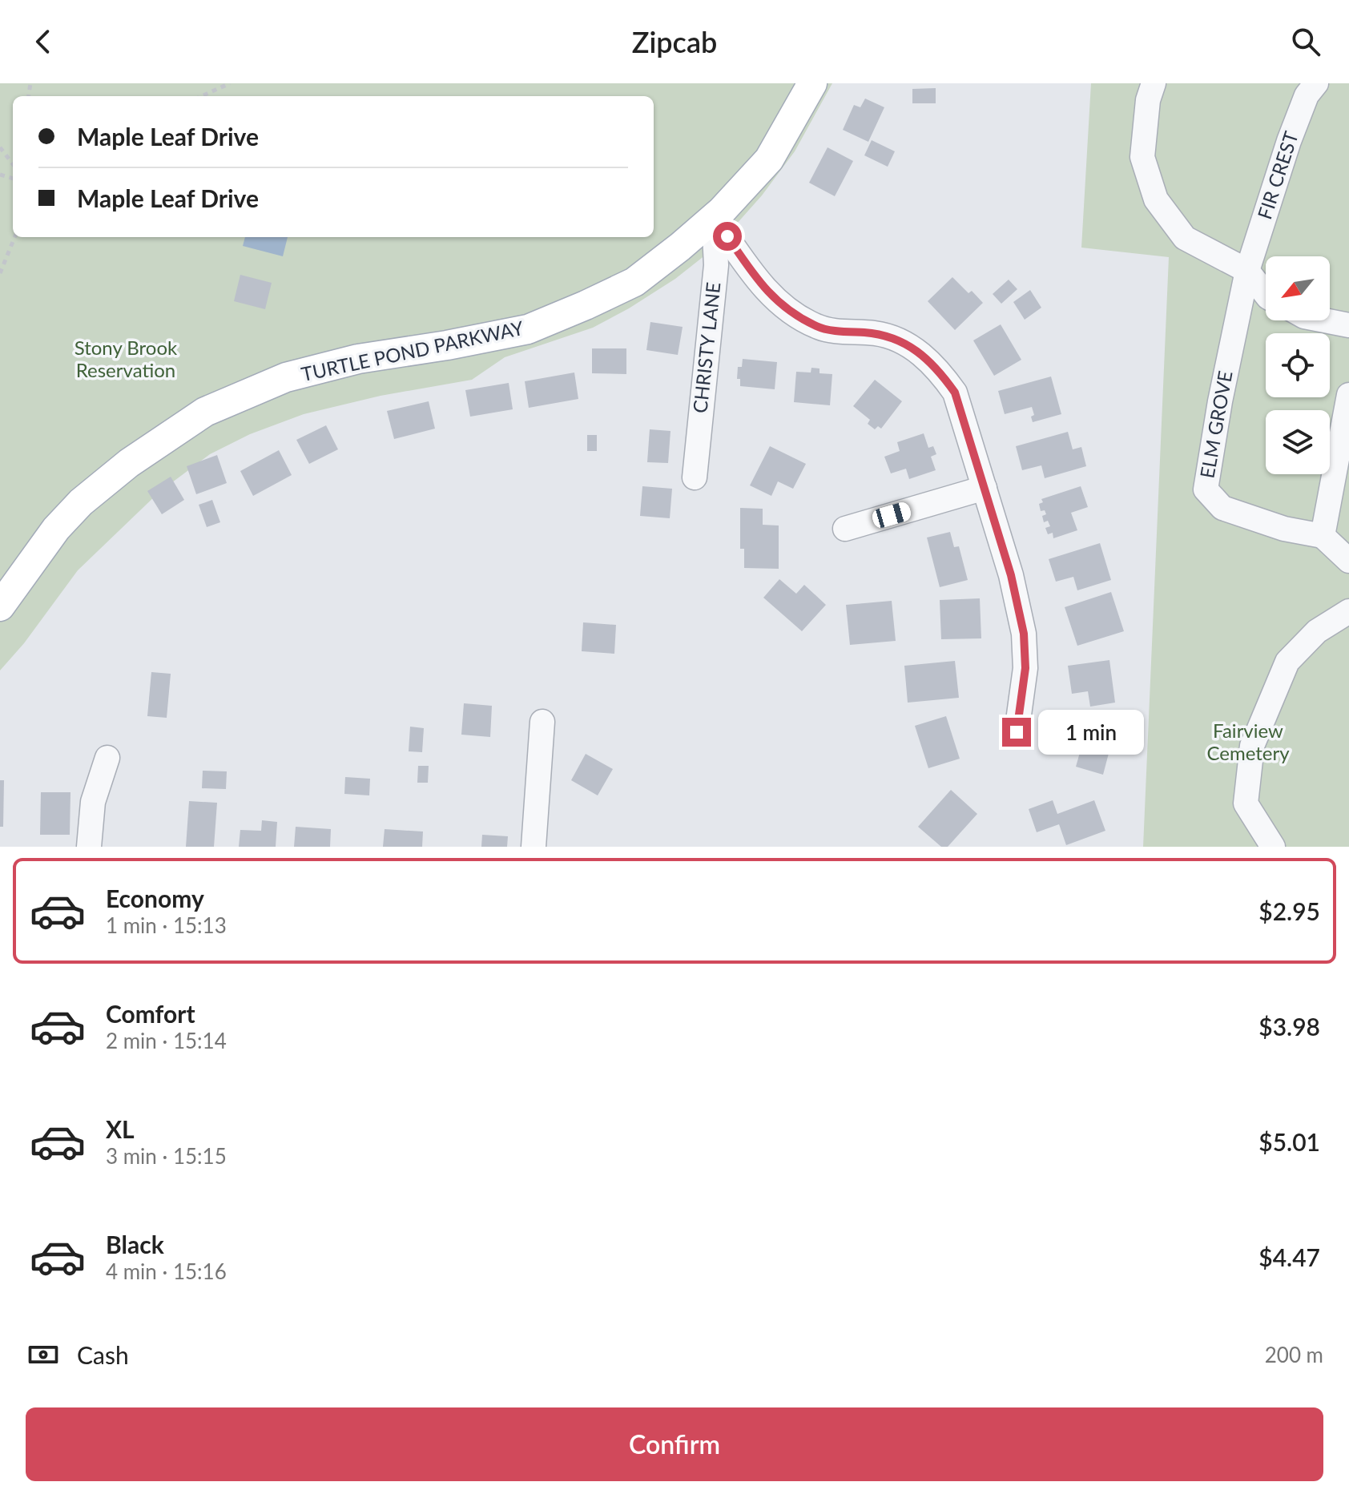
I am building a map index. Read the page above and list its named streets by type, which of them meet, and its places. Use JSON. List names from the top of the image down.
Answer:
{
  "streets": {
    "main road": ["TURTLE POND PARKWAY"],
    "street": ["FIR CREST", "CHRISTY LANE", "ELM GROVE"]
  },
  "crossings": [
    ["FIR CREST", "ELM GROVE"],
    ["CHRISTY LANE", "TURTLE POND PARKWAY"]
  ],
  "parks": ["Stony Brook Reservation", "Fairview Cemetery"],
  "north": "bottom left",
  "page": {
    "header": "Zipcab",
    "banner": ["Maple Leaf Drive", "Maple Leaf Drive"],
    "bubble": "1 min",
    "list": [
      {
        "name": "Economy",
        "note": "1 min · 15:13",
        "value": "$2.95"
      },
      {
        "name": "Comfort",
        "note": "2 min · 15:14",
        "value": "$3.98"
      },
      {
        "name": "XL",
        "note": "3 min · 15:15",
        "value": "$5.01"
      },
      {
        "name": "Black",
        "note": "4 min · 15:16",
        "value": "$4.47"
      }
    ],
    "pay": ["Cash", "200 m"],
    "buttons": "Confirm"
  }
}
